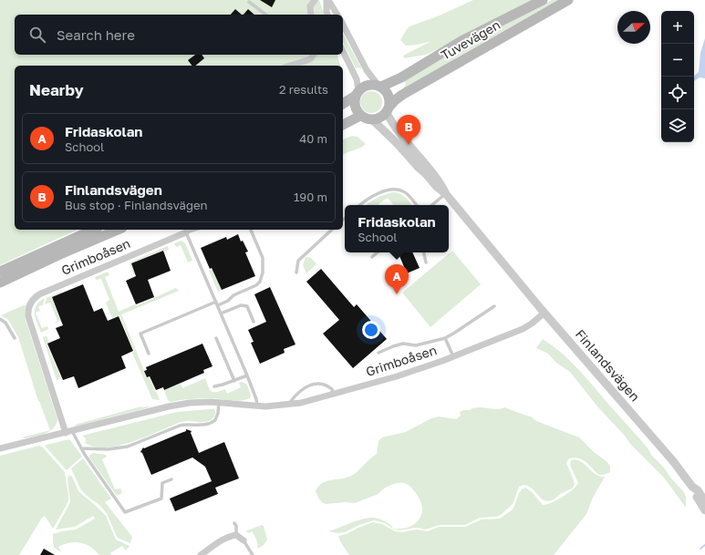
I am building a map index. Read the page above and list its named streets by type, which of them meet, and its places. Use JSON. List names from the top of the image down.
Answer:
{
  "streets": {
    "main road": ["Tuvevägen"],
    "street": ["Grimboåsen", "Finlandsvägen"]
  },
  "crossings": [
    ["Tuvevägen", "Finlandsvägen"],
    ["Grimboåsen", "Finlandsvägen"]
  ],
  "north": "right",
  "page": {
    "map_buttons": ["+", "−"],
    "search": "Search here",
    "heading": ["Nearby", "2 results"],
    "list": [
      {
        "mark": "A",
        "name": "Fridaskolan",
        "note": "School",
        "value": "40 m"
      },
      {
        "mark": "B",
        "name": "Finlandsvägen",
        "note": "Bus stop · Finlandsvägen",
        "value": "190 m"
      }
    ],
    "pins": ["B", "A"],
    "popup": ["Fridaskolan", "School"]
  }
}
